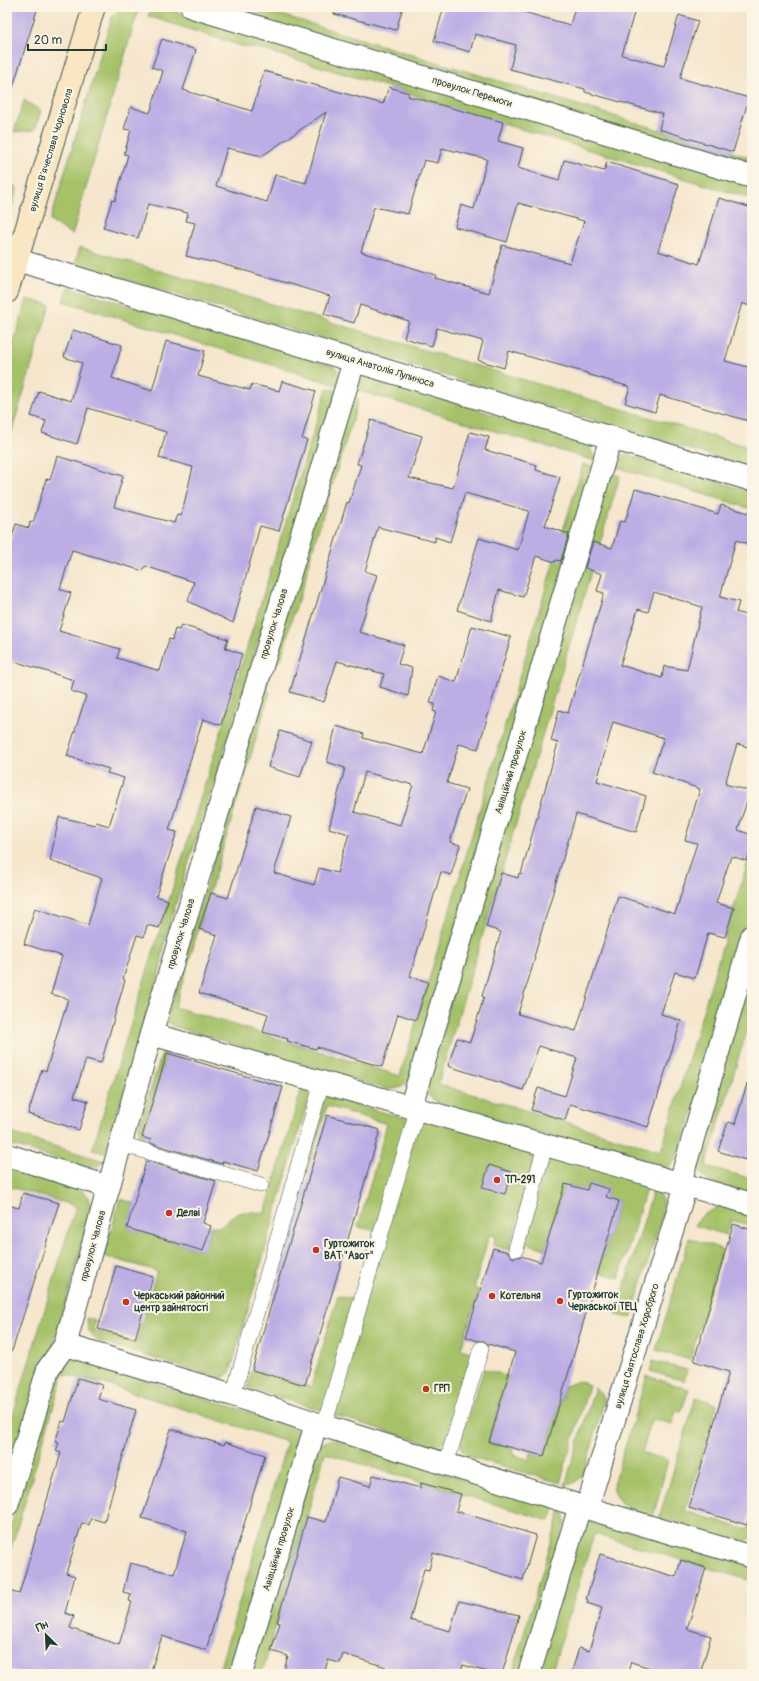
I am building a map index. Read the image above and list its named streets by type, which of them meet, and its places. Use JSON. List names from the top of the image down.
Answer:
{
  "streets": {
    "main road": ["вулиця Вʼячеслава Чорновола"],
    "street": [
      "провулок Перемоги",
      "вулиця Анатолія Лупиноса",
      "провулок Чалова",
      "Авіаційний провулок",
      "вулиця Святослава Хороброго"
    ]
  },
  "crossings": [
    ["вулиця Вʼячеслава Чорновола", "вулиця Анатолія Лупиноса"],
    ["вулиця Анатолія Лупиноса", "провулок Чалова"],
    ["вулиця Анатолія Лупиноса", "Авіаційний провулок"]
  ],
  "places": [
    "ТП-291",
    "Делві",
    "Гуртожиток ВАТ \"Азот\"",
    "Котельня",
    "Гуртожиток Черкаської ТЕЦ",
    "Черкаський районний центр зайнятості",
    "ГРП"
  ],
  "scale_bar": "20 m",
  "north": "top left"
}
